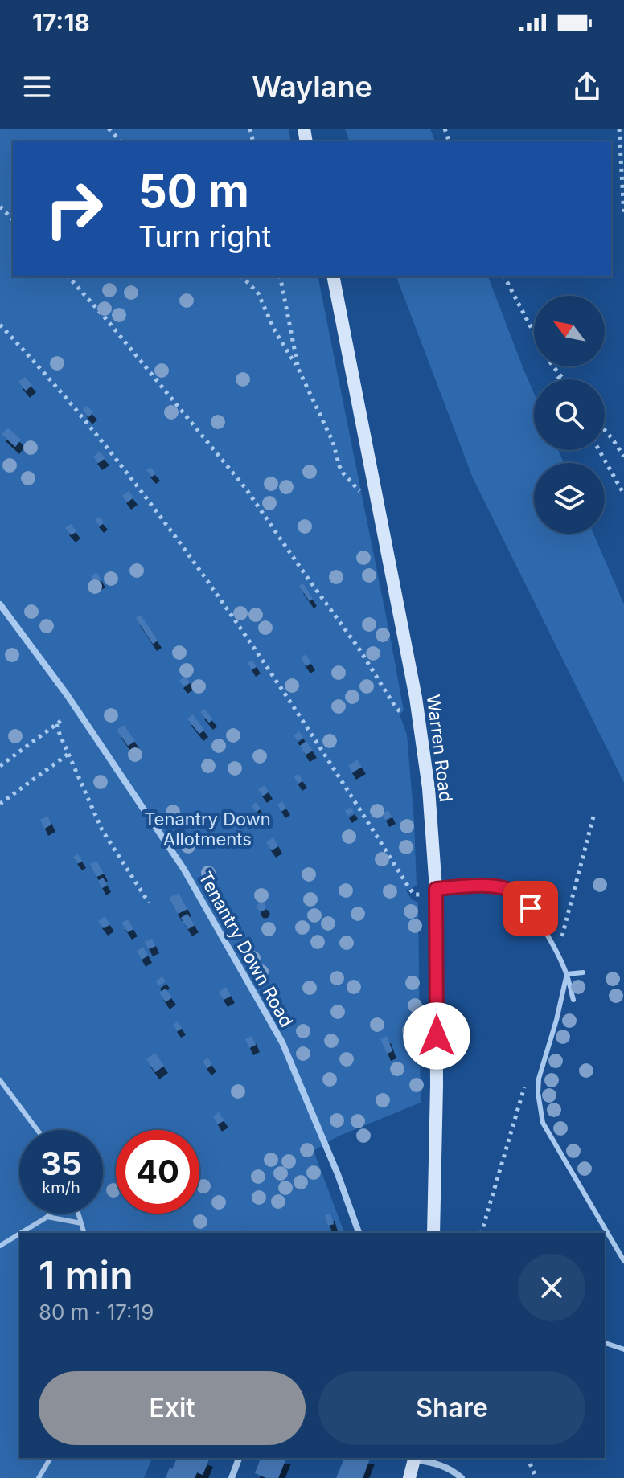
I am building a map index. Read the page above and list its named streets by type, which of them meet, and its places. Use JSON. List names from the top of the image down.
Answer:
{
  "streets": {
    "street": ["Warren Road", "Tenantry Down Road"]
  },
  "parks": ["Tenantry Down Allotments"],
  "north": "top left",
  "page": {
    "status": "17:18",
    "header": "Waylane",
    "turn": ["50 m", "Turn right"],
    "speed": "35 km/h",
    "limit": "40",
    "heading": ["1 min", "80 m · 17:19"],
    "buttons": ["Exit", "Share"]
  }
}
